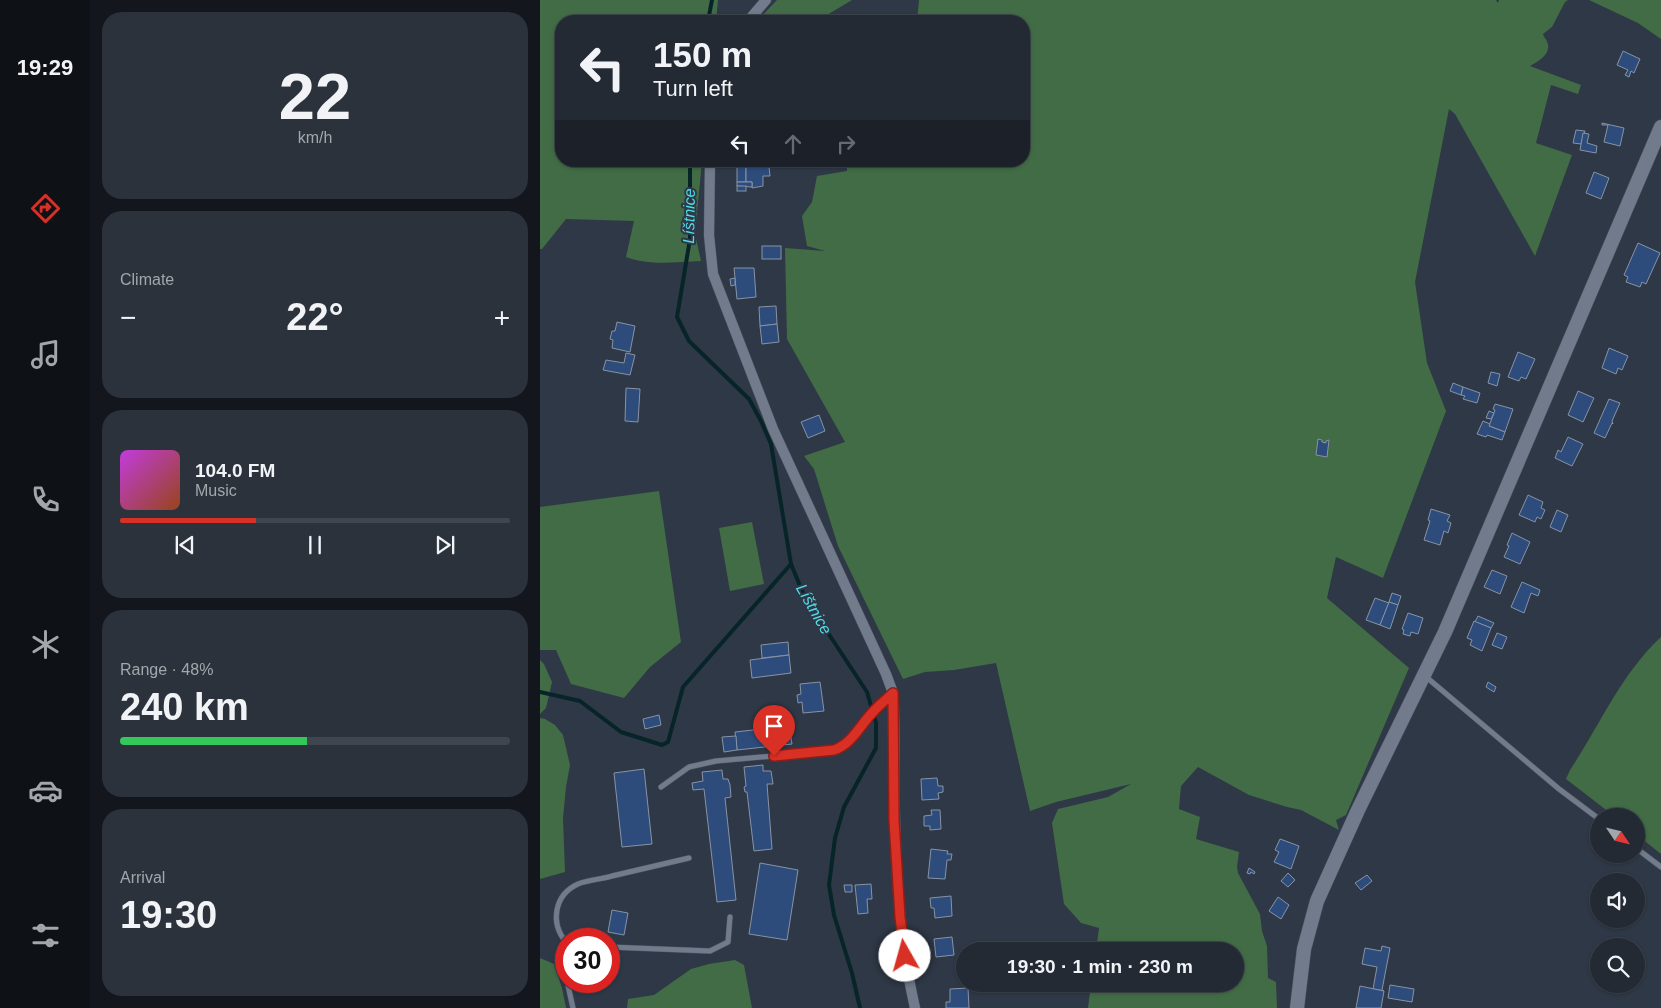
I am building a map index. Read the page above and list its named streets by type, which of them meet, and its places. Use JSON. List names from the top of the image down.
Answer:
{
  "water": ["Líštnice"],
  "north": "bottom right",
  "page": {
    "tabs": "19:29",
    "tile": [
      ["22", "km/h"],
      "Climate",
      ["Range · 48%", "240 km"],
      ["Arrival", "19:30"]
    ],
    "turn": ["150 m", "Turn left"],
    "heat": ["−", "22°", "+"],
    "song": ["104.0 FM", "Music"],
    "limit": "30",
    "trip": "19:30 · 1 min · 230 m"
  }
}
